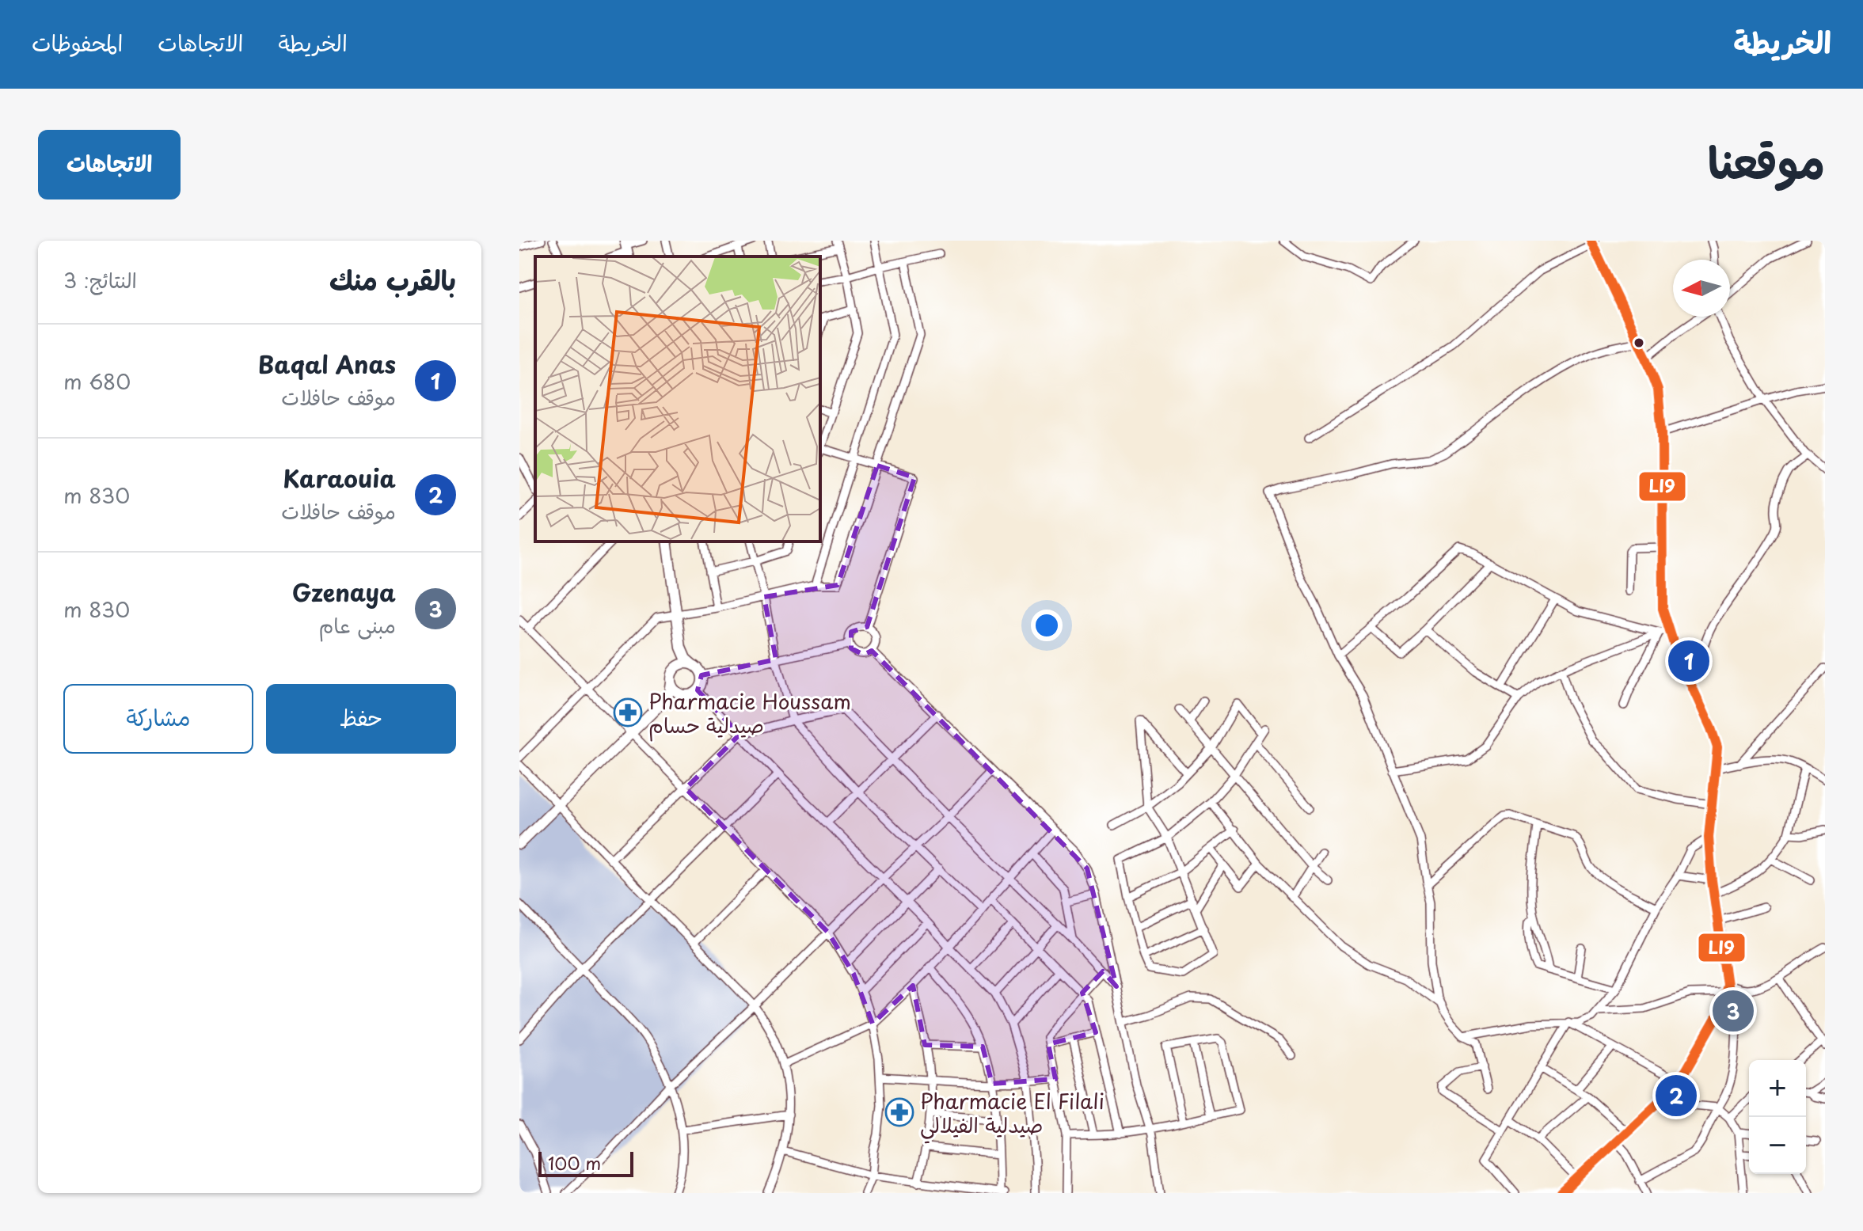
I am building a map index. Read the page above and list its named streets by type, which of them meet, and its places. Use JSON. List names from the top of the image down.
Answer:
{
  "places": {
    "pharmacy": ["Pharmacie Houssam صيدلية حسام", "Pharmacie El Filali صيدلية الفيلالي"]
  },
  "lines": ["transit line LI9"],
  "scale_bar": "100 m",
  "north": "left",
  "page": {
    "header": "الخريطة",
    "nav": ["الخريطة", "الاتجاهات", "المحفوظات"],
    "title": "موقعنا",
    "buttons": [
      "الاتجاهات",
      ["حفظ", "مشاركة"]
    ],
    "heading": ["بالقرب منك", "النتائج: 3"],
    "list": [
      {
        "mark": "1",
        "name": "Baqal Anas",
        "note": "موقف حافلات",
        "value": "680 m"
      },
      {
        "mark": "2",
        "name": "Karaouia",
        "note": "موقف حافلات",
        "value": "830 m"
      },
      {
        "mark": "3",
        "name": "Gzenaya",
        "note": "مبنى عام",
        "value": "830 m"
      }
    ],
    "pins": ["1", "3", "2"],
    "map_buttons": ["+", "−"],
    "scale": "100 m"
  }
}
